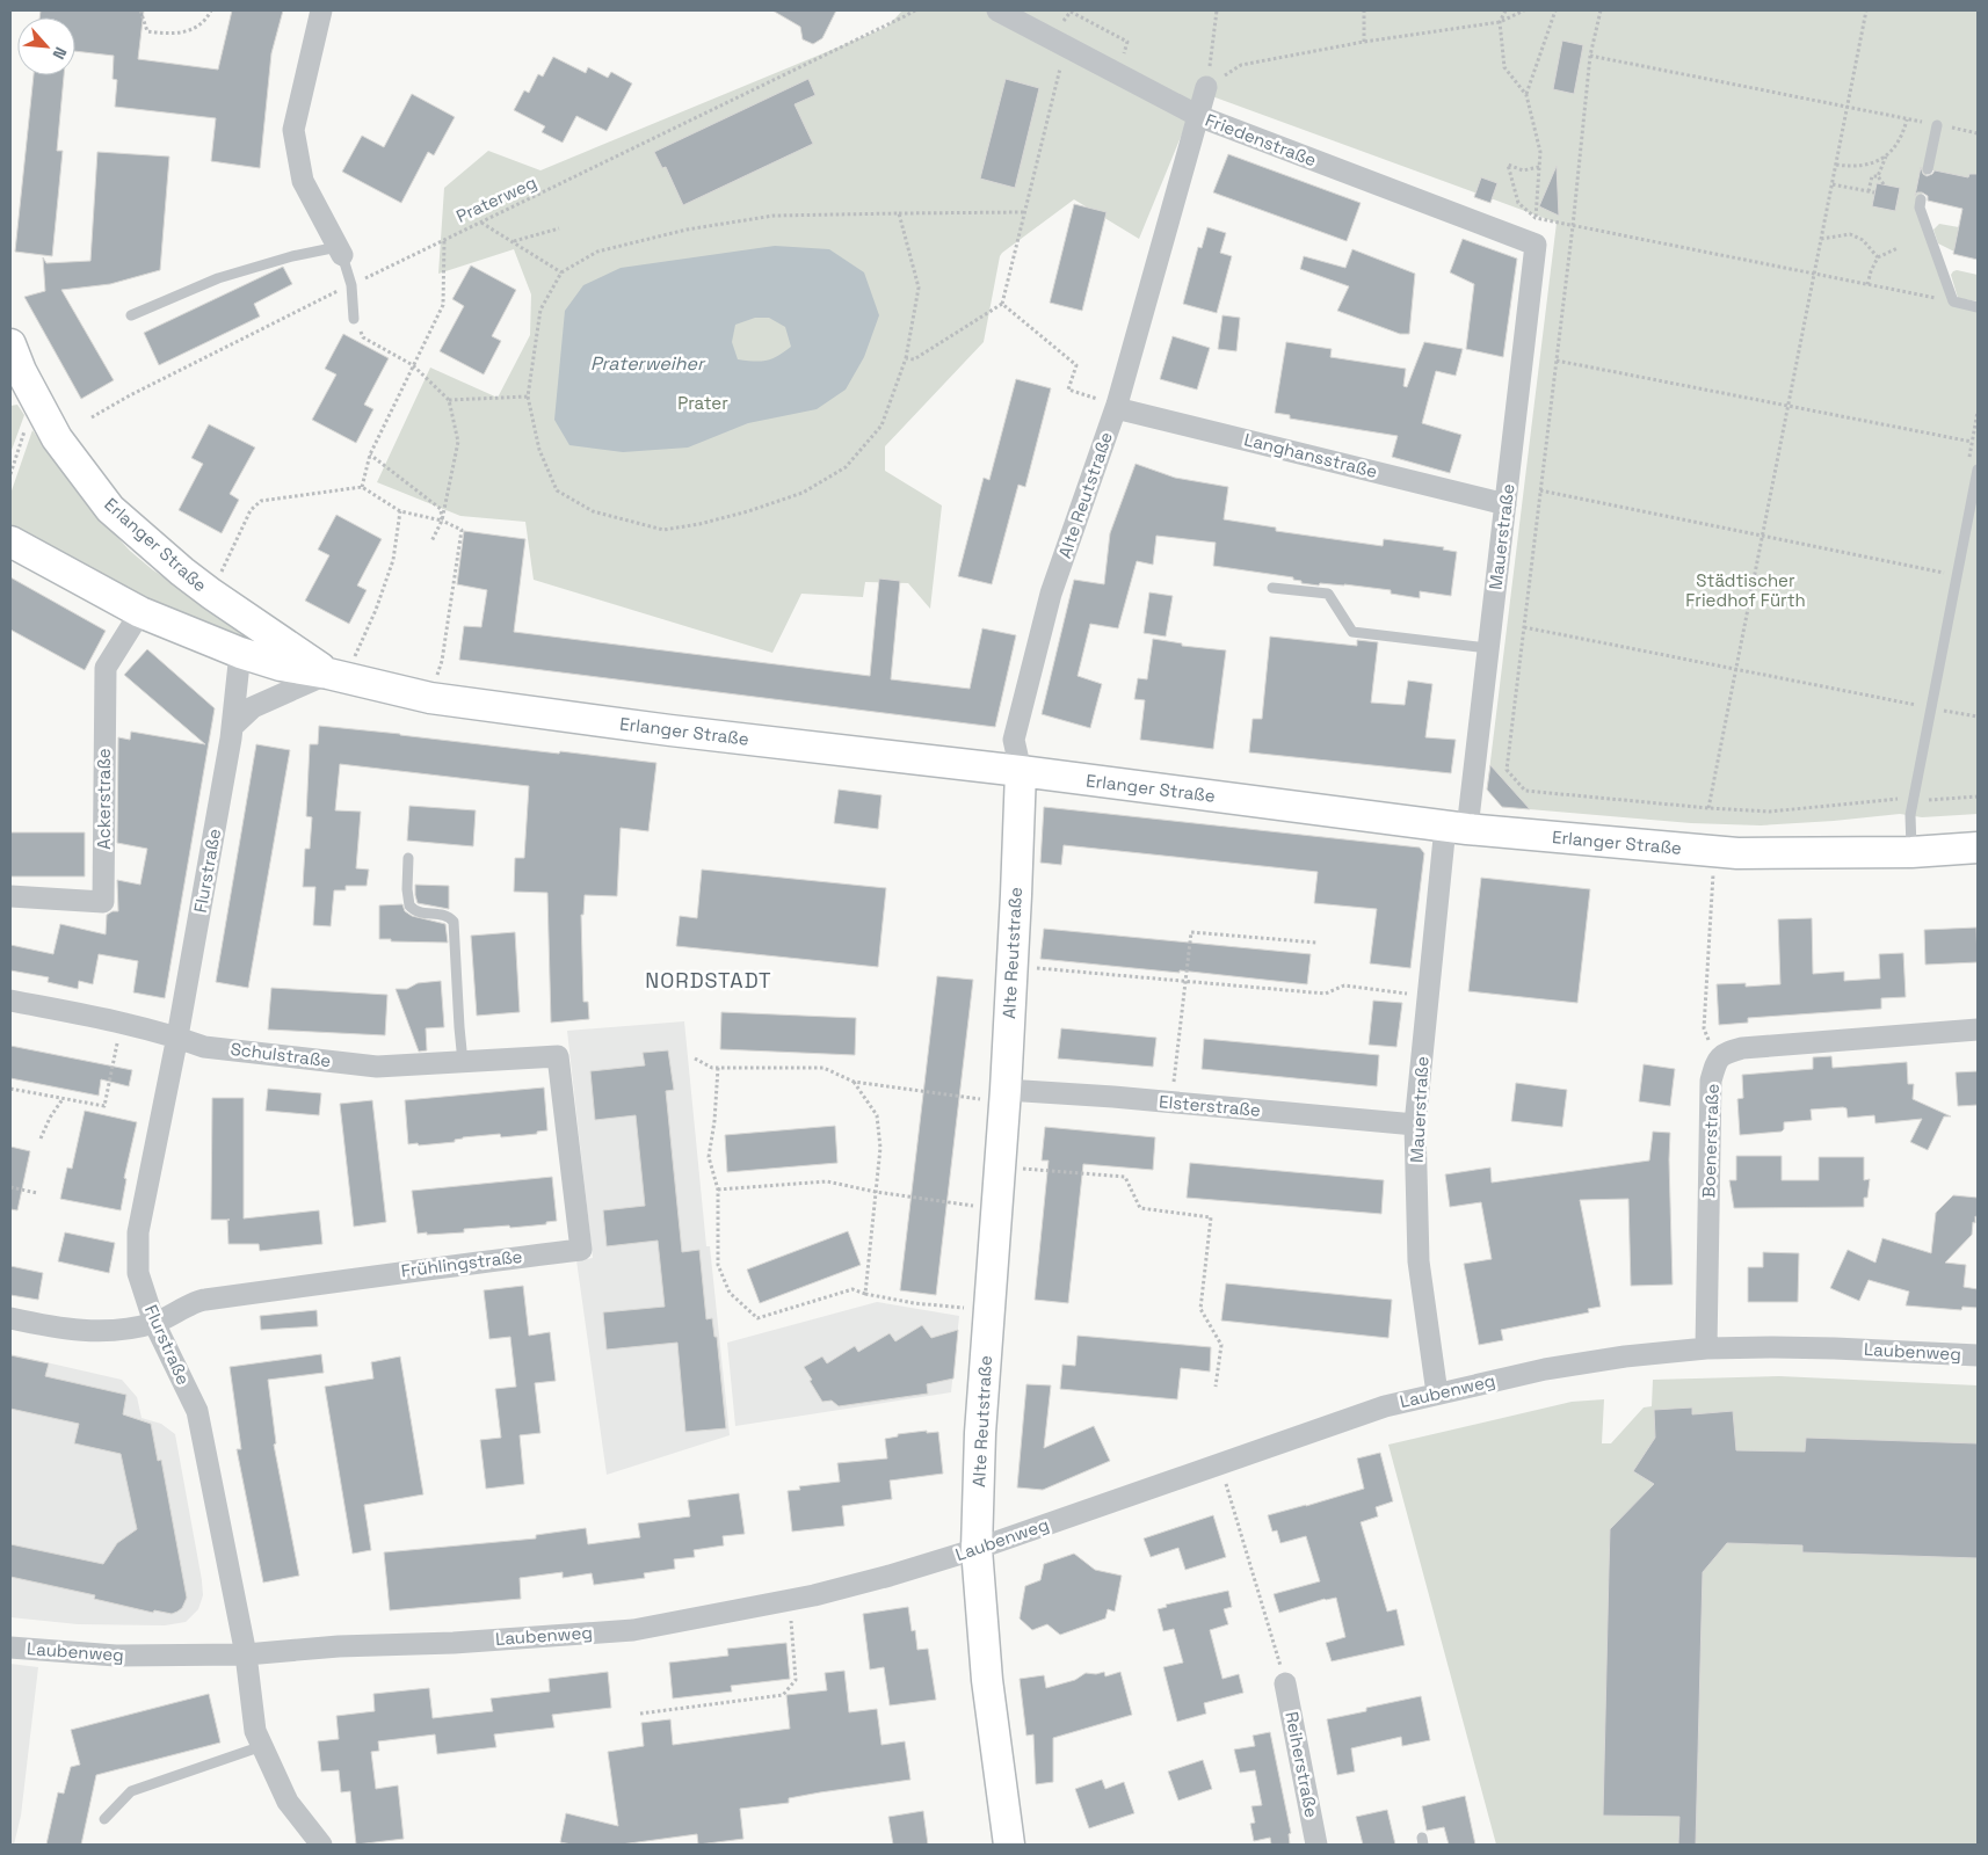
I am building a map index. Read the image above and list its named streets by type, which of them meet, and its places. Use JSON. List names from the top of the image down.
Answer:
{
  "streets": {
    "main road": ["Alte Reutstraße", "Erlanger Straße"],
    "street": [
      "Friedenstraße",
      "Langhansstraße",
      "Mauerstraße",
      "Ackerstraße",
      "Flurstraße",
      "Schulstraße",
      "Elsterstraße",
      "Boenerstraße",
      "Frühlingstraße",
      "Laubenweg",
      "Reiherstraße"
    ],
    "path": ["Praterweg"]
  },
  "crossings": [
    ["Friedenstraße", "Alte Reutstraße"],
    ["Friedenstraße", "Mauerstraße"],
    ["Langhansstraße", "Alte Reutstraße"],
    ["Langhansstraße", "Mauerstraße"],
    ["Alte Reutstraße", "Erlanger Straße"],
    ["Alte Reutstraße", "Elsterstraße"],
    ["Alte Reutstraße", "Laubenweg"],
    ["Mauerstraße", "Erlanger Straße"],
    ["Mauerstraße", "Elsterstraße"],
    ["Mauerstraße", "Laubenweg"],
    ["Erlanger Straße", "Ackerstraße"],
    ["Erlanger Straße", "Flurstraße"],
    ["Flurstraße", "Schulstraße"],
    ["Flurstraße", "Frühlingstraße"],
    ["Flurstraße", "Laubenweg"],
    ["Schulstraße", "Frühlingstraße"],
    ["Boenerstraße", "Laubenweg"]
  ],
  "districts": ["NORDSTADT"],
  "water": ["Praterweiher"],
  "parks": ["Prater", "Städtischer Friedhof Fürth"],
  "north": "bottom right"
}
